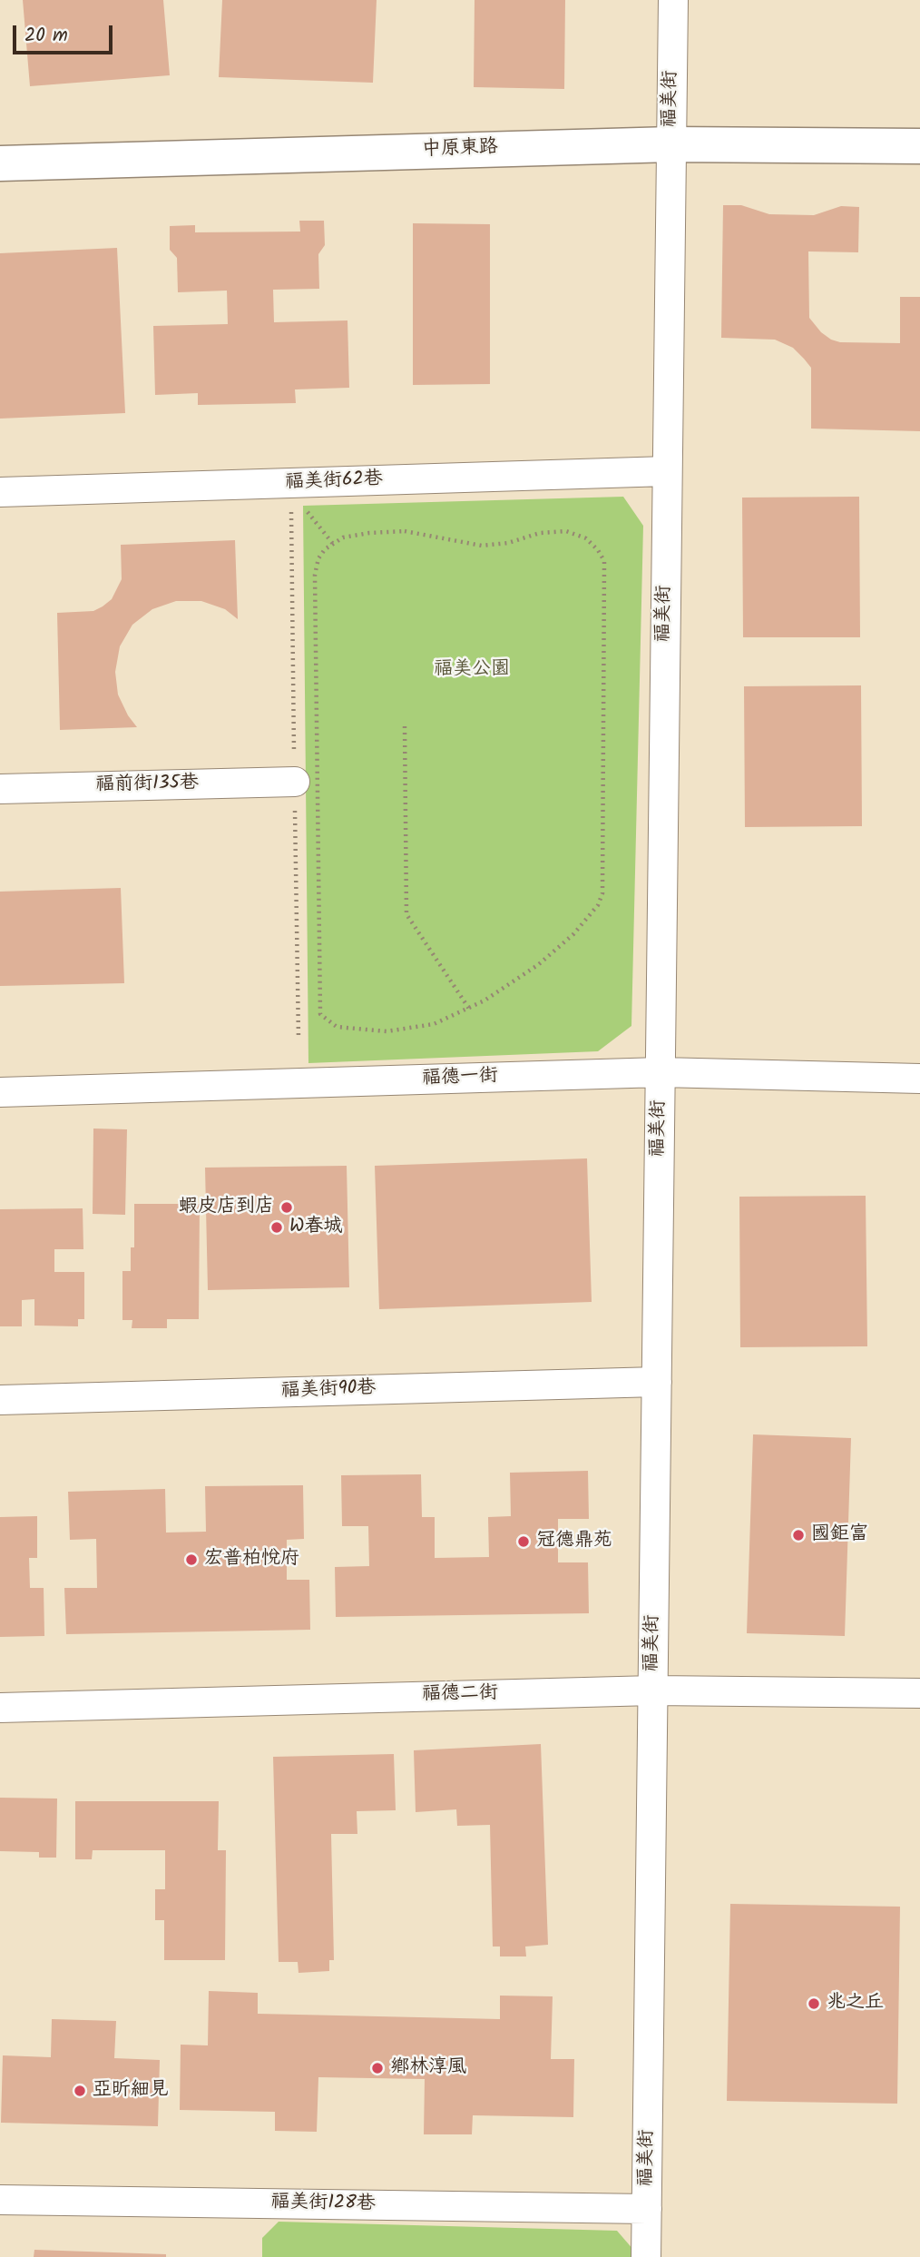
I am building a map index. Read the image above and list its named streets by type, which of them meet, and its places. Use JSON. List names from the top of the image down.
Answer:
{
  "streets": {
    "street": [
      "福美街",
      "中原東路",
      "福美街62巷",
      "福前街135巷",
      "福德一街",
      "福美街90巷",
      "福德二街",
      "福美街128巷"
    ]
  },
  "crossings": [
    ["福美街", "中原東路"],
    ["福美街", "福美街62巷"],
    ["福美街", "福德一街"],
    ["福美街", "福美街90巷"],
    ["福美街", "福德二街"],
    ["福美街", "福美街128巷"]
  ],
  "parks": ["福美公園"],
  "places": [
    "蝦皮店到店",
    "W春城",
    "國鉅富",
    "冠德鼎苑",
    "宏普柏悅府",
    "兆之丘",
    "鄉林淳風",
    "亞昕細見"
  ],
  "scale_bar": "20 m"
}
